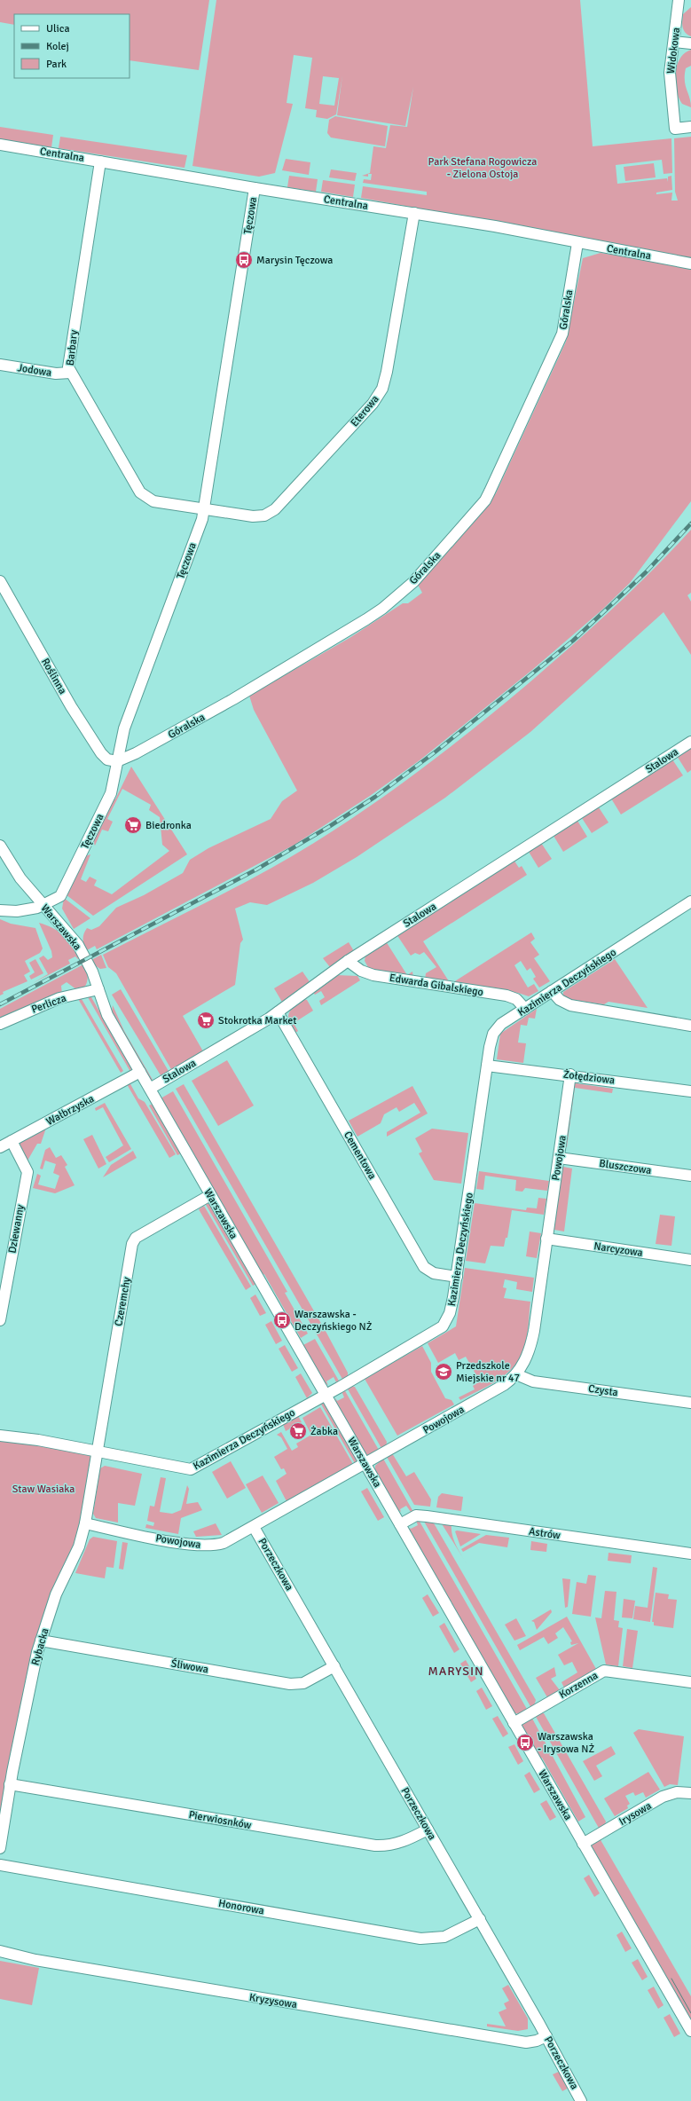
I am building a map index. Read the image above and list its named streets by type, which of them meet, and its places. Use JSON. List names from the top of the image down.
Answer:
{
  "streets": {
    "street": [
      "Widokowa",
      "Centralna",
      "Tęczowa",
      "Góralska",
      "Barbary",
      "Jodowa",
      "Eterowa",
      "Roślinna",
      "Stalowa",
      "Warszawska",
      "Kazimierza Deczyńskiego",
      "Edwarda Gibalskiego",
      "Perlicza",
      "Żołędziowa",
      "Wałbrzyska",
      "Cementowa",
      "Powojowa",
      "Bluszczowa",
      "Dziewanny",
      "Narcyzowa",
      "Czeremchy",
      "Czysta",
      "Astrów",
      "Porzeczkowa",
      "Rybacka",
      "Śliwowa",
      "Korzenna",
      "Irysowa",
      "Pierwiosnków",
      "Honorowa",
      "Kryzysowa"
    ]
  },
  "crossings": [
    ["Centralna", "Tęczowa"],
    ["Centralna", "Góralska"],
    ["Centralna", "Barbary"],
    ["Centralna", "Eterowa"],
    ["Tęczowa", "Góralska"],
    ["Tęczowa", "Barbary"],
    ["Tęczowa", "Eterowa"],
    ["Tęczowa", "Roślinna"],
    ["Tęczowa", "Warszawska"],
    ["Góralska", "Roślinna"],
    ["Barbary", "Jodowa"],
    ["Barbary", "Eterowa"],
    ["Stalowa", "Warszawska"],
    ["Stalowa", "Edwarda Gibalskiego"],
    ["Stalowa", "Cementowa"],
    ["Warszawska", "Kazimierza Deczyńskiego"],
    ["Warszawska", "Perlicza"],
    ["Warszawska", "Wałbrzyska"],
    ["Warszawska", "Powojowa"],
    ["Warszawska", "Czeremchy"],
    ["Warszawska", "Astrów"],
    ["Warszawska", "Korzenna"],
    ["Warszawska", "Irysowa"],
    ["Kazimierza Deczyńskiego", "Edwarda Gibalskiego"],
    ["Kazimierza Deczyńskiego", "Żołędziowa"],
    ["Kazimierza Deczyńskiego", "Cementowa"],
    ["Kazimierza Deczyńskiego", "Czeremchy"],
    ["Kazimierza Deczyńskiego", "Rybacka"],
    ["Żołędziowa", "Powojowa"],
    ["Wałbrzyska", "Dziewanny"],
    ["Powojowa", "Bluszczowa"],
    ["Powojowa", "Narcyzowa"],
    ["Powojowa", "Czysta"],
    ["Powojowa", "Porzeczkowa"],
    ["Powojowa", "Rybacka"],
    ["Czeremchy", "Rybacka"],
    ["Porzeczkowa", "Śliwowa"],
    ["Porzeczkowa", "Pierwiosnków"],
    ["Porzeczkowa", "Honorowa"],
    ["Porzeczkowa", "Kryzysowa"],
    ["Rybacka", "Śliwowa"],
    ["Rybacka", "Pierwiosnków"]
  ],
  "districts": ["MARYSIN"],
  "parks": ["Park Stefana Rogowicza - Zielona Ostoja", "Staw Wasiaka"],
  "places": {
    "bus stop": ["Marysin Tęczowa", "Warszawska - Deczyńskiego NŻ", "Warszawska - Irysowa NŻ"],
    "supermarket": ["Biedronka", "Stokrotka Market", "Żabka"],
    "school or university": ["Przedszkole Miejskie nr 47"]
  },
  "legend": ["Ulica", "Kolej", "Park"]
}
